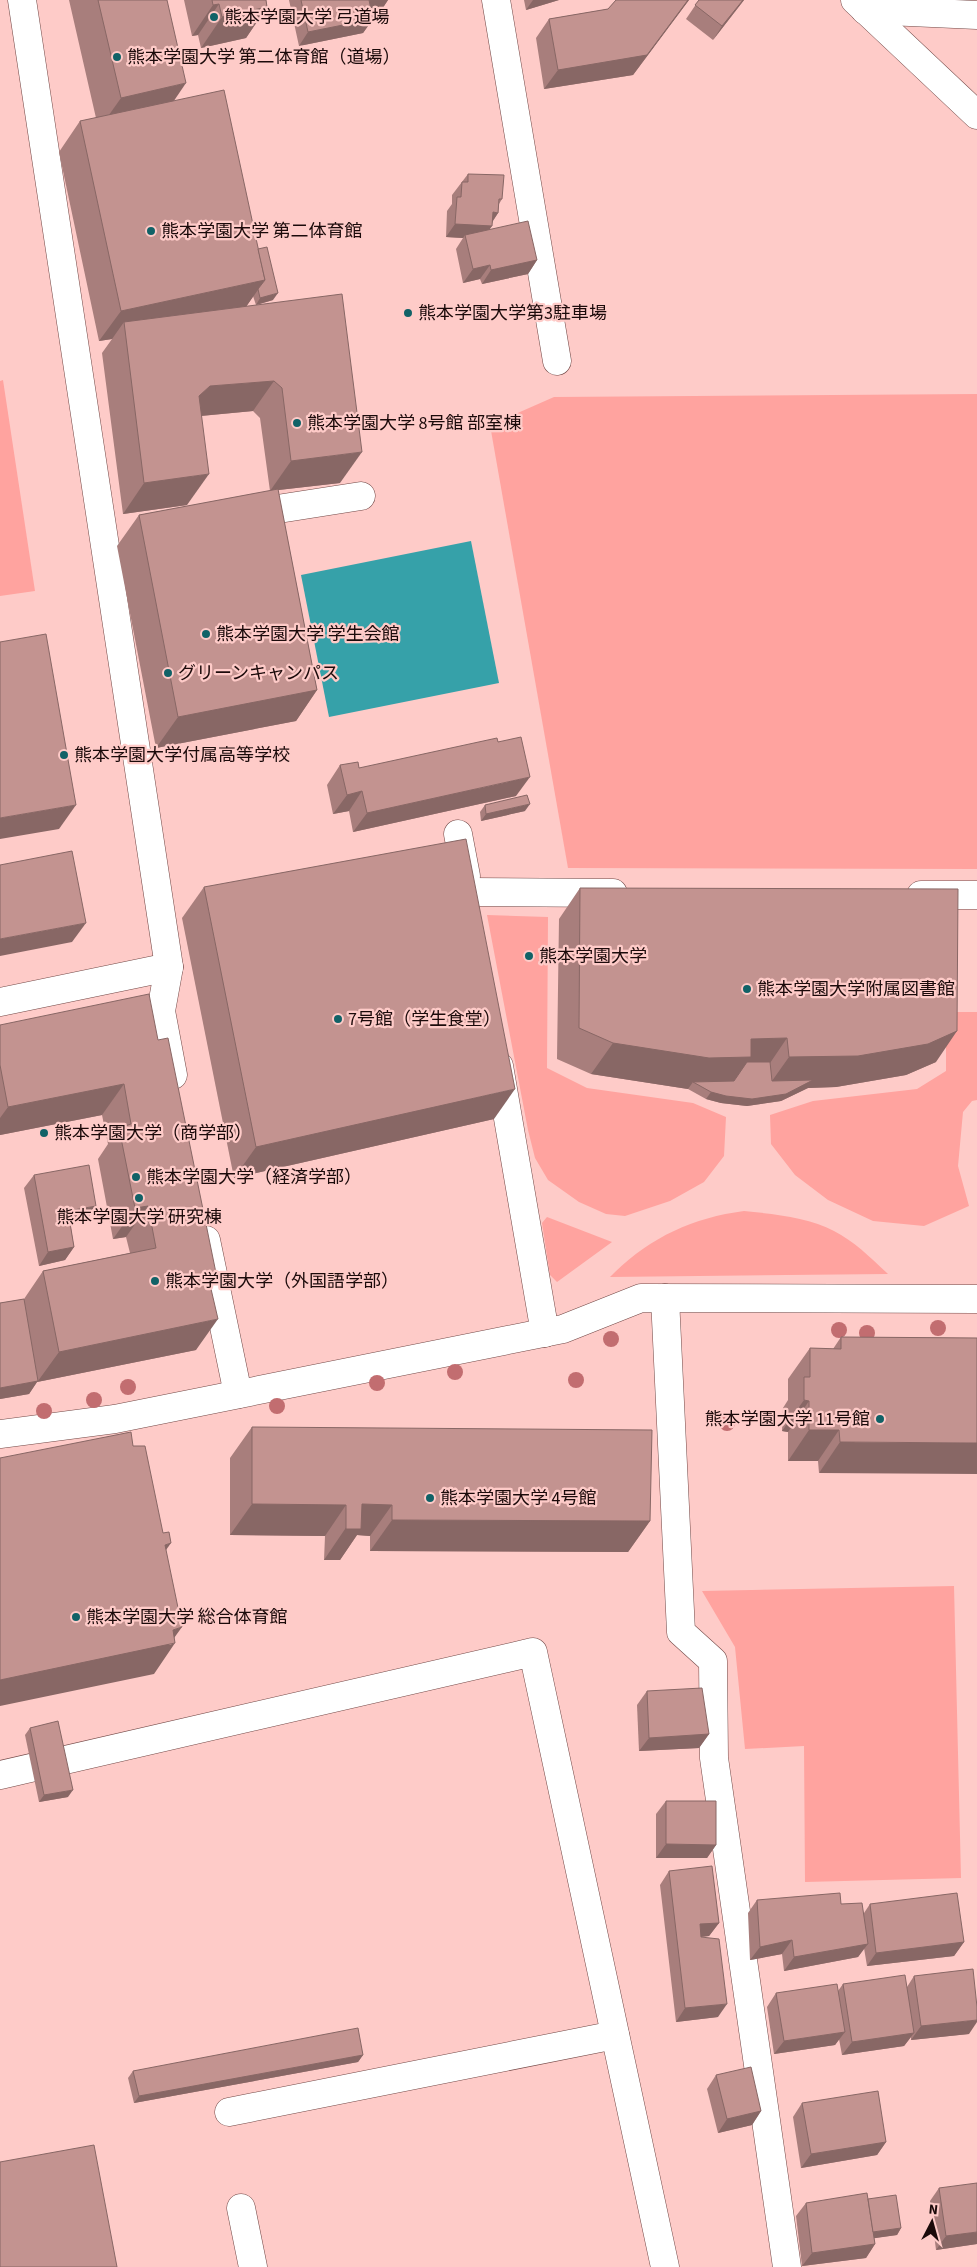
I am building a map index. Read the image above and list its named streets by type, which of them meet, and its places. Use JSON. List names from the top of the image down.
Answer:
{
  "places": [
    "熊本学園大学 弓道場",
    "熊本学園大学 第二体育館（道場）",
    "熊本学園大学 第二体育館",
    "熊本学園大学第3駐車場",
    "熊本学園大学 8号館 部室棟",
    "熊本学園大学 学生会館",
    "グリーンキャンパス",
    "熊本学園大学付属高等学校",
    "熊本学園大学",
    "熊本学園大学附属図書館",
    "7号館（学生食堂）",
    "熊本学園大学（商学部）",
    "熊本学園大学（経済学部）",
    "熊本学園大学 研究棟",
    "熊本学園大学（外国語学部）",
    "熊本学園大学 11号館",
    "熊本学園大学 4号館",
    "熊本学園大学 総合体育館"
  ],
  "north": "top"
}
